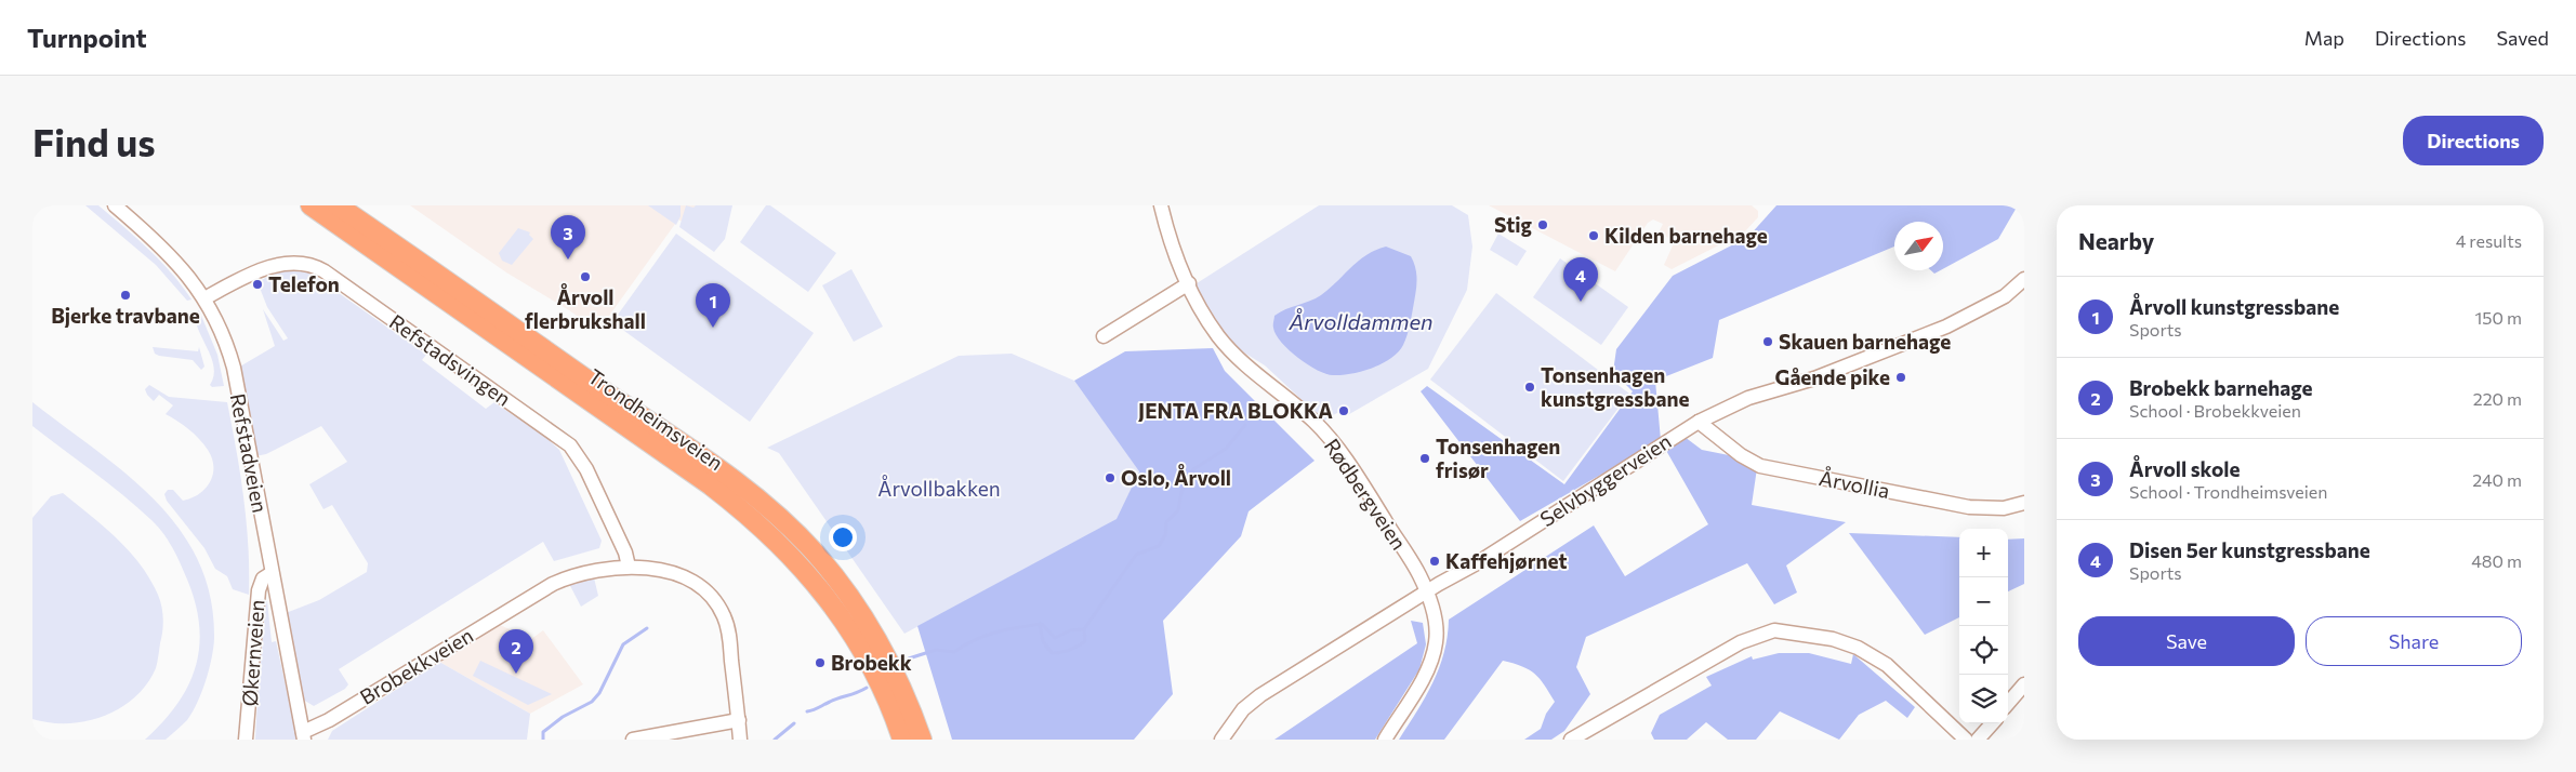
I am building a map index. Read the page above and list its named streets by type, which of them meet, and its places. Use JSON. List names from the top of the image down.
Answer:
{
  "streets": {
    "highway": ["Trondheimsveien"],
    "street": [
      "Refstadsvingen",
      "Refstadveien",
      "Selvbyggerveien",
      "Årvollia",
      "Rødbergveien",
      "Økernveien",
      "Brobekkveien"
    ]
  },
  "crossings": [
    ["Refstadsvingen", "Refstadveien"],
    ["Refstadsvingen", "Brobekkveien"],
    ["Refstadveien", "Økernveien"],
    ["Refstadveien", "Brobekkveien"],
    ["Selvbyggerveien", "Årvollia"],
    ["Selvbyggerveien", "Rødbergveien"]
  ],
  "water": ["Årvolldammen"],
  "parks": ["Årvollbakken"],
  "places": [
    "Stig",
    "Kilden barnehage",
    "Årvoll flerbrukshall",
    "Telefon",
    "Bjerke travbane",
    "Skauen barnehage",
    "Gående pike",
    "Tonsenhagen kunstgressbane",
    "JENTA FRA BLOKKA",
    "Tonsenhagen frisør",
    "Oslo, Årvoll",
    "Kaffehjørnet",
    "Brobekk"
  ],
  "north": "top right",
  "page": {
    "header": "Turnpoint",
    "nav": ["Map", "Directions", "Saved"],
    "buttons": [
      "Directions",
      ["Save", "Share"]
    ],
    "title": "Find us",
    "heading": ["Nearby", "4 results"],
    "pins": [
      "3",
      "4",
      "1",
      "2"
    ],
    "list": [
      {
        "mark": "1",
        "name": "Årvoll kunstgressbane",
        "note": "Sports",
        "value": "150 m"
      },
      {
        "mark": "2",
        "name": "Brobekk barnehage",
        "note": "School · Brobekkveien",
        "value": "220 m"
      },
      {
        "mark": "3",
        "name": "Årvoll skole",
        "note": "School · Trondheimsveien",
        "value": "240 m"
      },
      {
        "mark": "4",
        "name": "Disen 5er kunstgressbane",
        "note": "Sports",
        "value": "480 m"
      }
    ],
    "map_buttons": ["+", "−"]
  }
}
